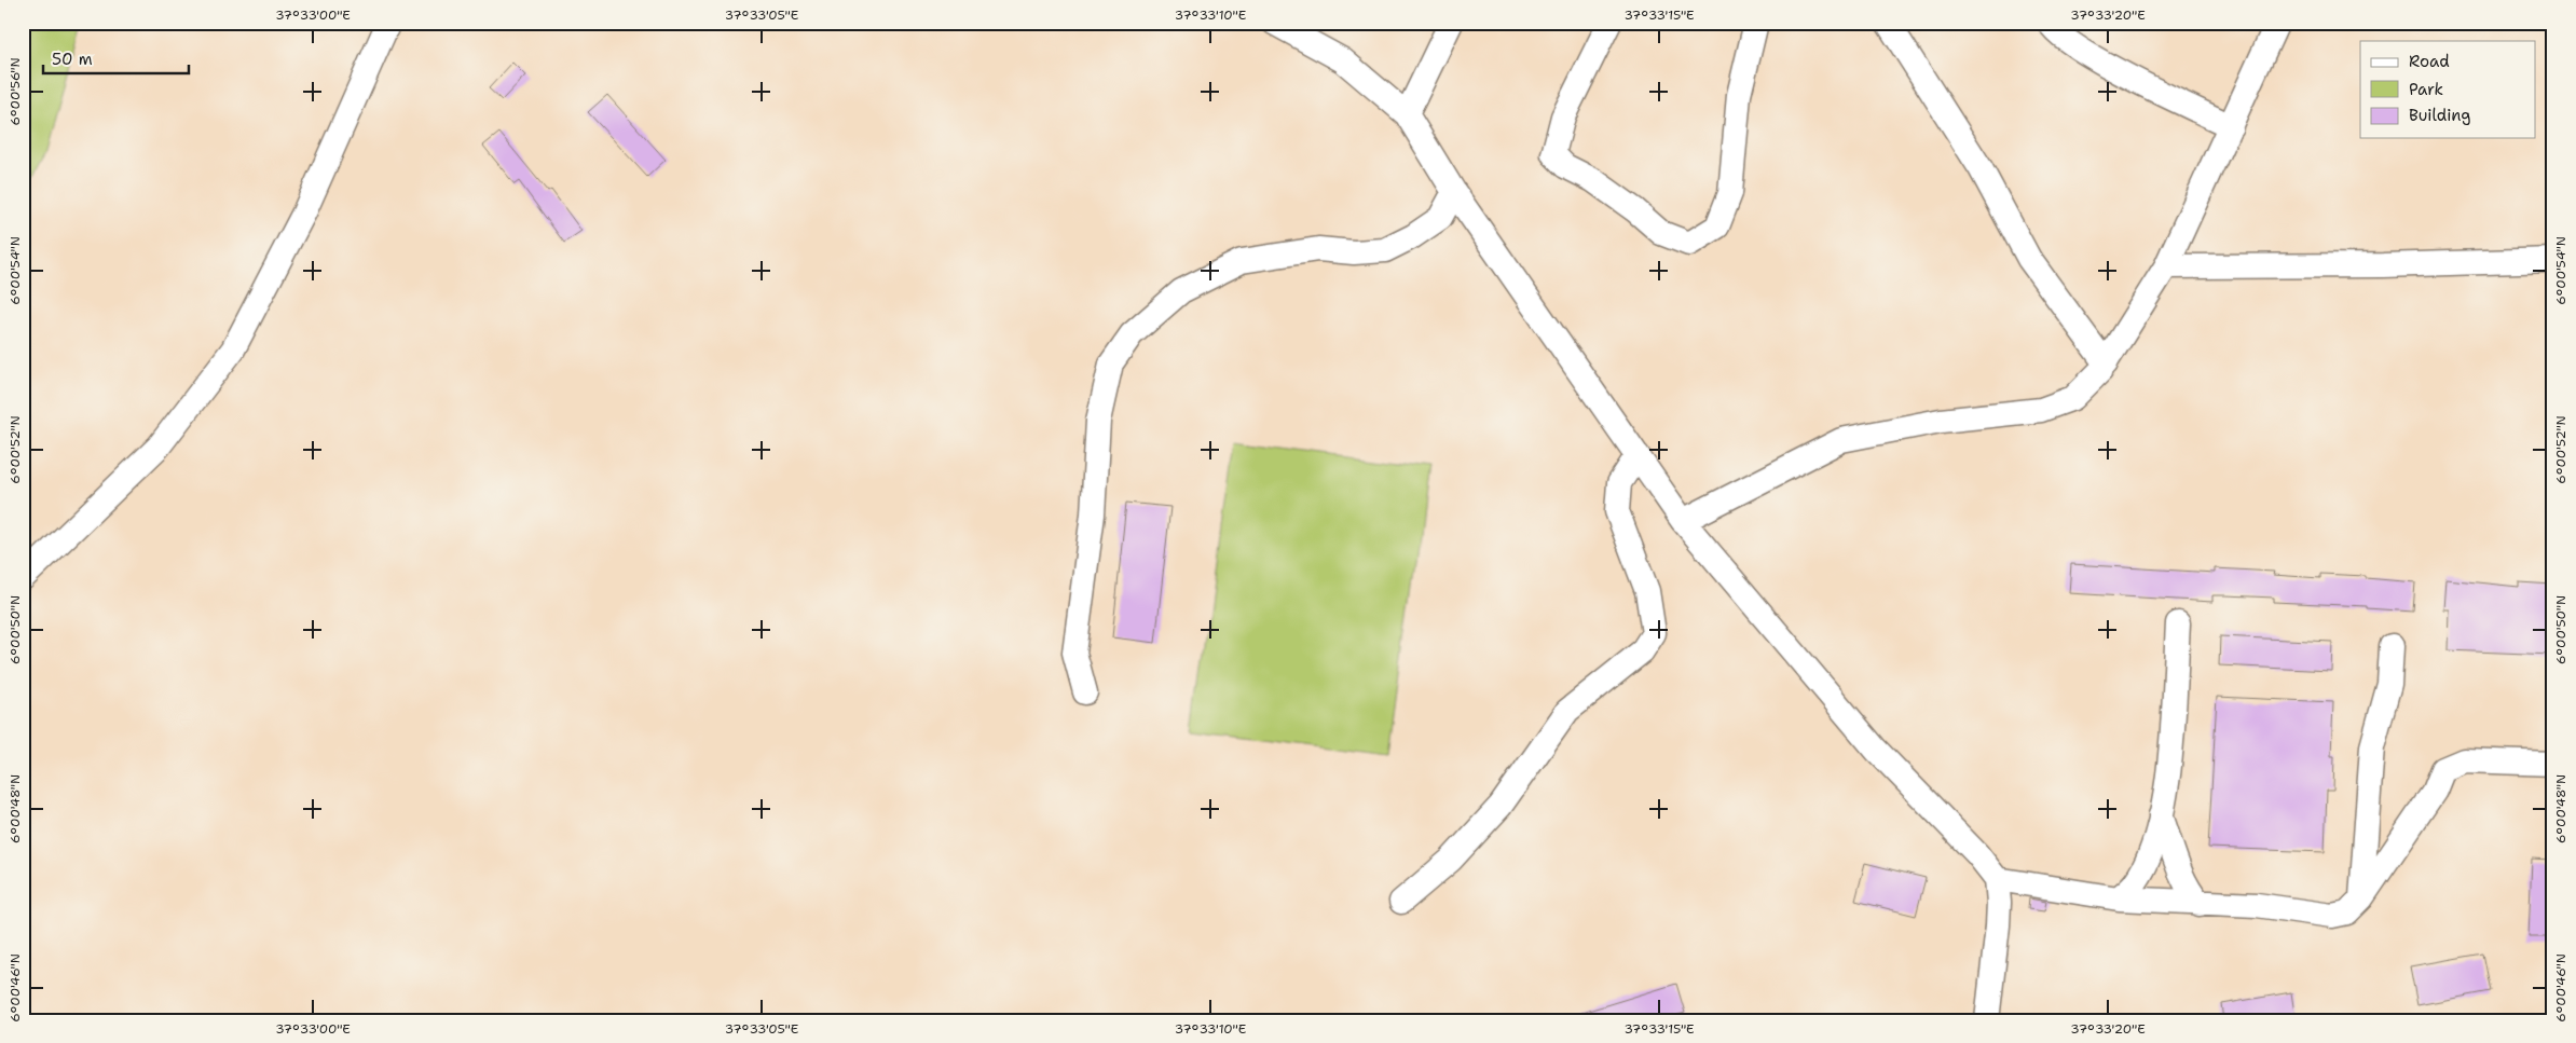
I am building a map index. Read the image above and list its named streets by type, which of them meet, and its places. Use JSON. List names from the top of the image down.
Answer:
{
  "legend": ["Road", "Park", "Building"],
  "scale_bar": "50 m",
  "coordinates": [
    "37°33'00\"E",
    "37°33'05\"E",
    "37°33'10\"E",
    "37°33'15\"E",
    "37°33'20\"E",
    "6°00'56\"N",
    "6°00'54\"N",
    "6°00'52\"N",
    "6°00'50\"N",
    "6°00'48\"N",
    "6°00'46\"N"
  ]
}
